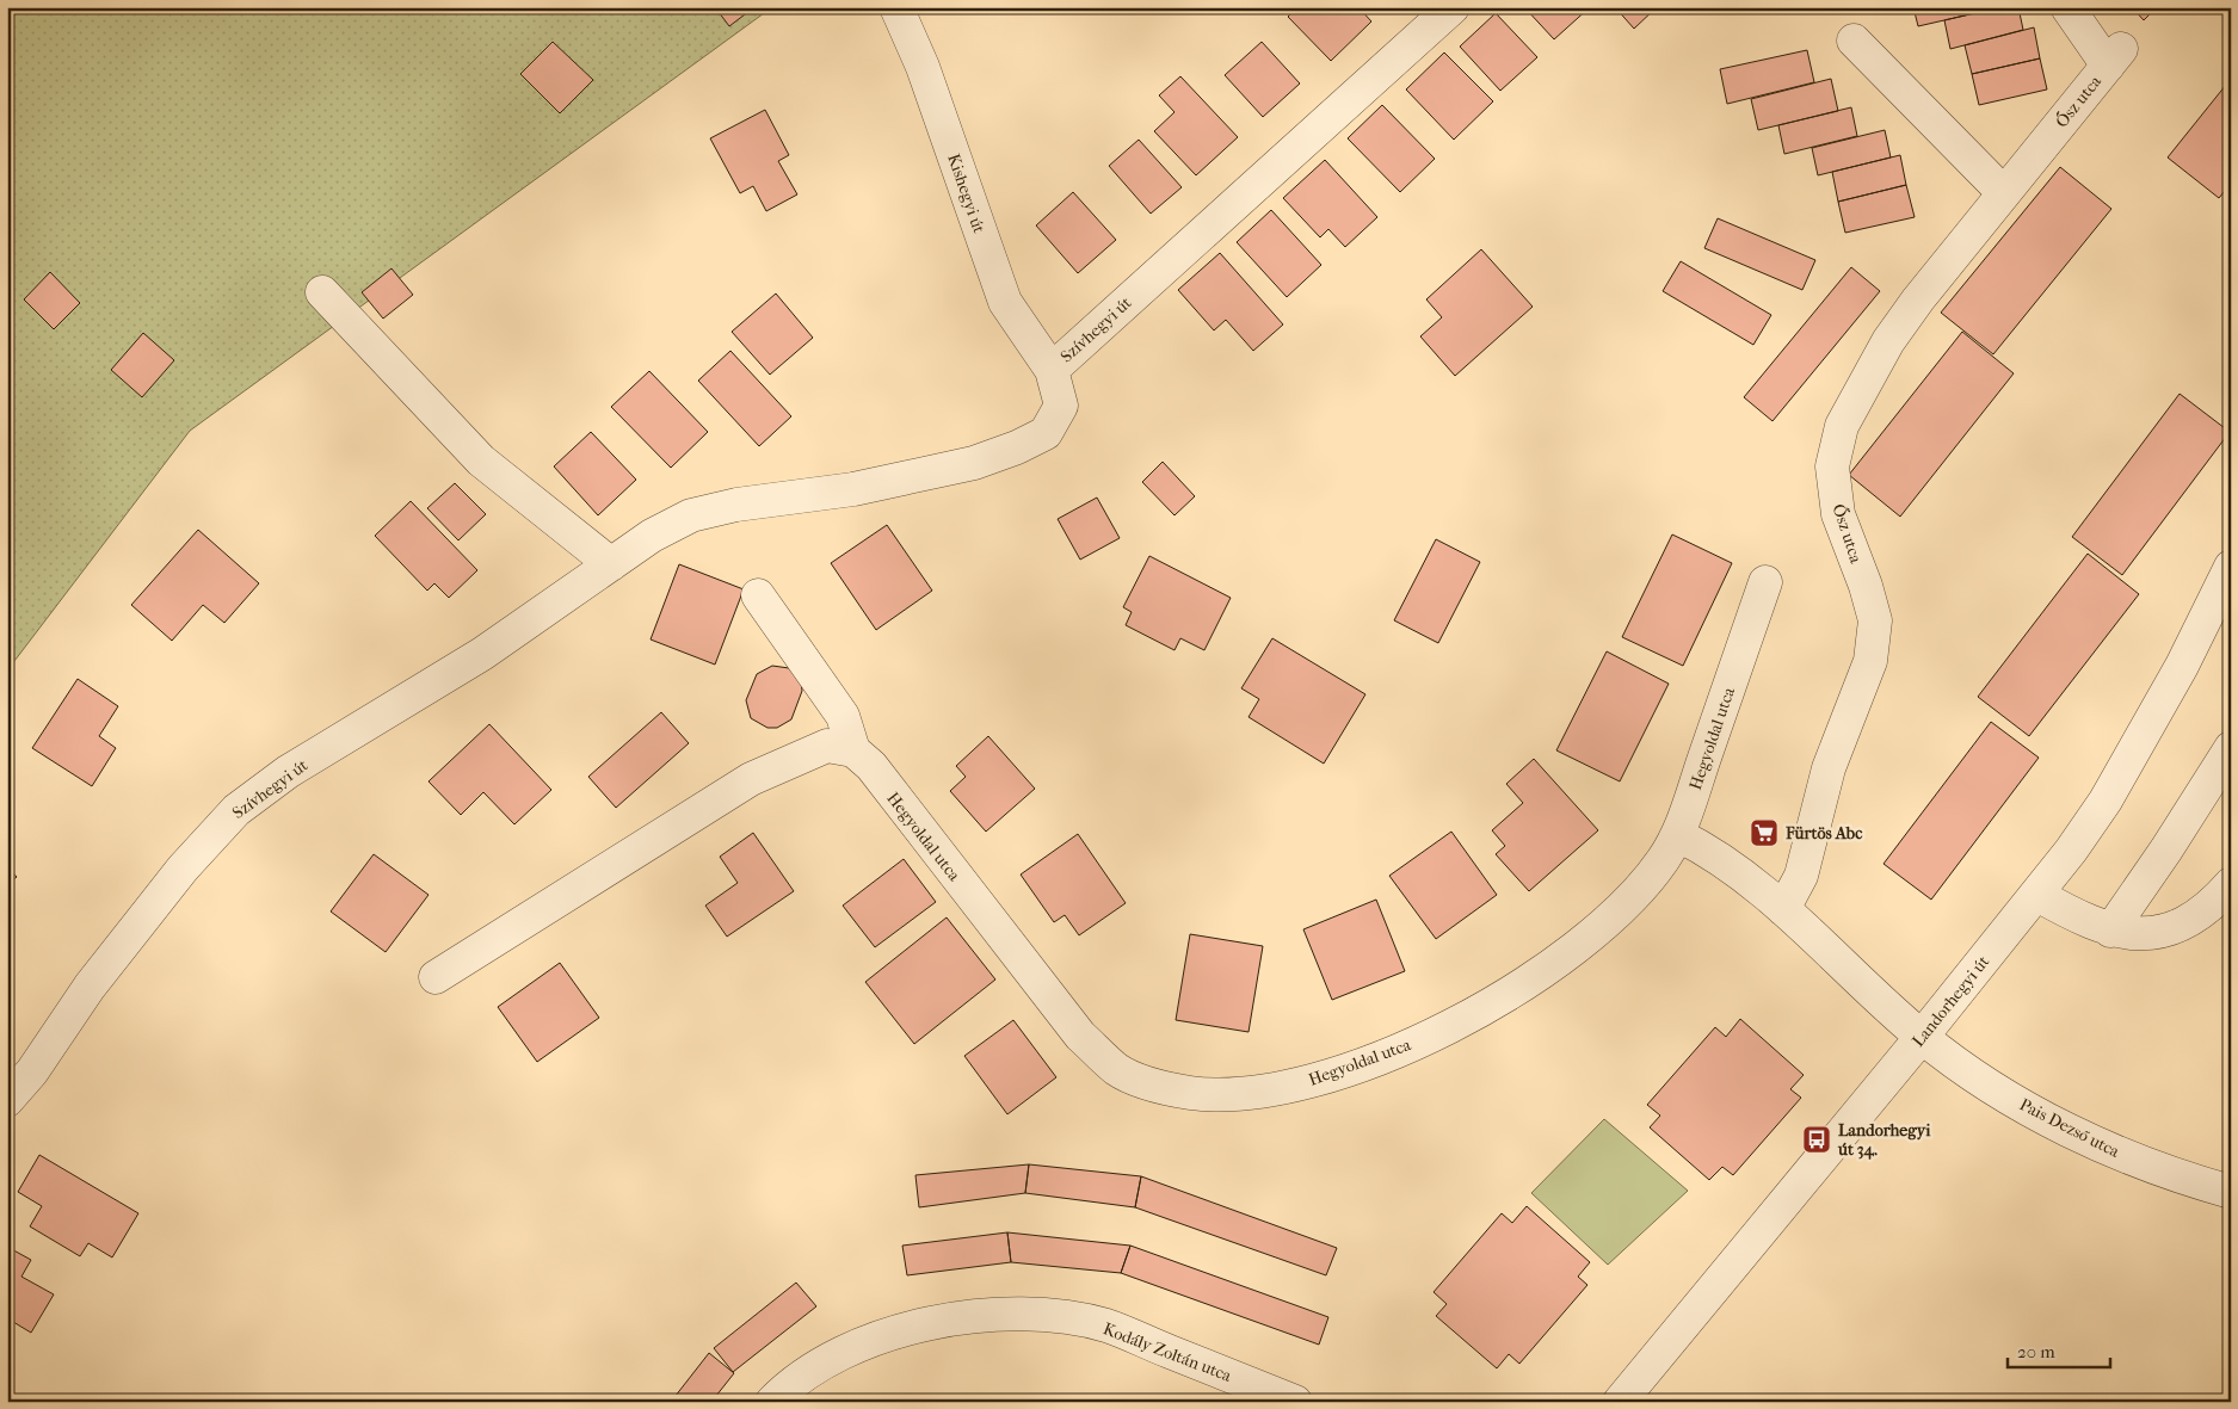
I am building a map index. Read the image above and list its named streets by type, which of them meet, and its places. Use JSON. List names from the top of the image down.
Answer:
{
  "streets": {
    "street": [
      "Ősz utca",
      "Kishegyi út",
      "Szívhegyi út",
      "Hegyoldal utca",
      "Landorhegyi út",
      "Pais Dezső utca",
      "Kodály Zoltán utca"
    ]
  },
  "crossings": [
    ["Kishegyi út", "Szívhegyi út"],
    ["Landorhegyi út", "Pais Dezső utca"]
  ],
  "places": {
    "supermarket": ["Fürtös Abc"],
    "bus stop": ["Landorhegyi út 34."]
  },
  "scale_bar": "20 m"
}
